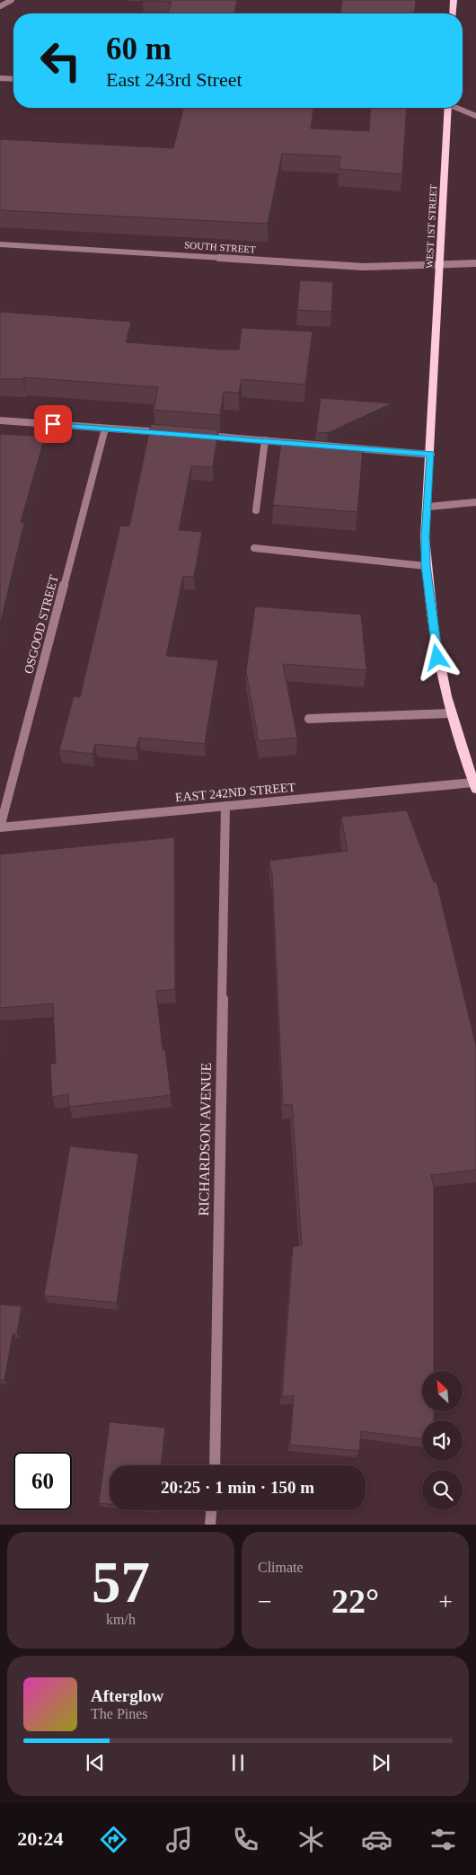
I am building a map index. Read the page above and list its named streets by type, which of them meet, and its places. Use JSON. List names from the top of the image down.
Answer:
{
  "streets": {
    "main road": ["WEST 1ST STREET"],
    "street": [
      "SOUTH STREET",
      "OSGOOD STREET",
      "EAST 242ND STREET",
      "RICHARDSON AVENUE"
    ]
  },
  "crossings": [
    ["WEST 1ST STREET", "SOUTH STREET"],
    ["WEST 1ST STREET", "EAST 242ND STREET"],
    ["OSGOOD STREET", "EAST 242ND STREET"],
    ["EAST 242ND STREET", "RICHARDSON AVENUE"]
  ],
  "north": "top left",
  "page": {
    "turn": ["60 m", "East 243rd Street"],
    "limit": "60",
    "trip": "20:25 · 1 min · 150 m",
    "tile": [
      ["57", "km/h"],
      "Climate"
    ],
    "heat": ["−", "22°", "+"],
    "song": ["Afterglow", "The Pines"],
    "tabs": "20:24"
  }
}
